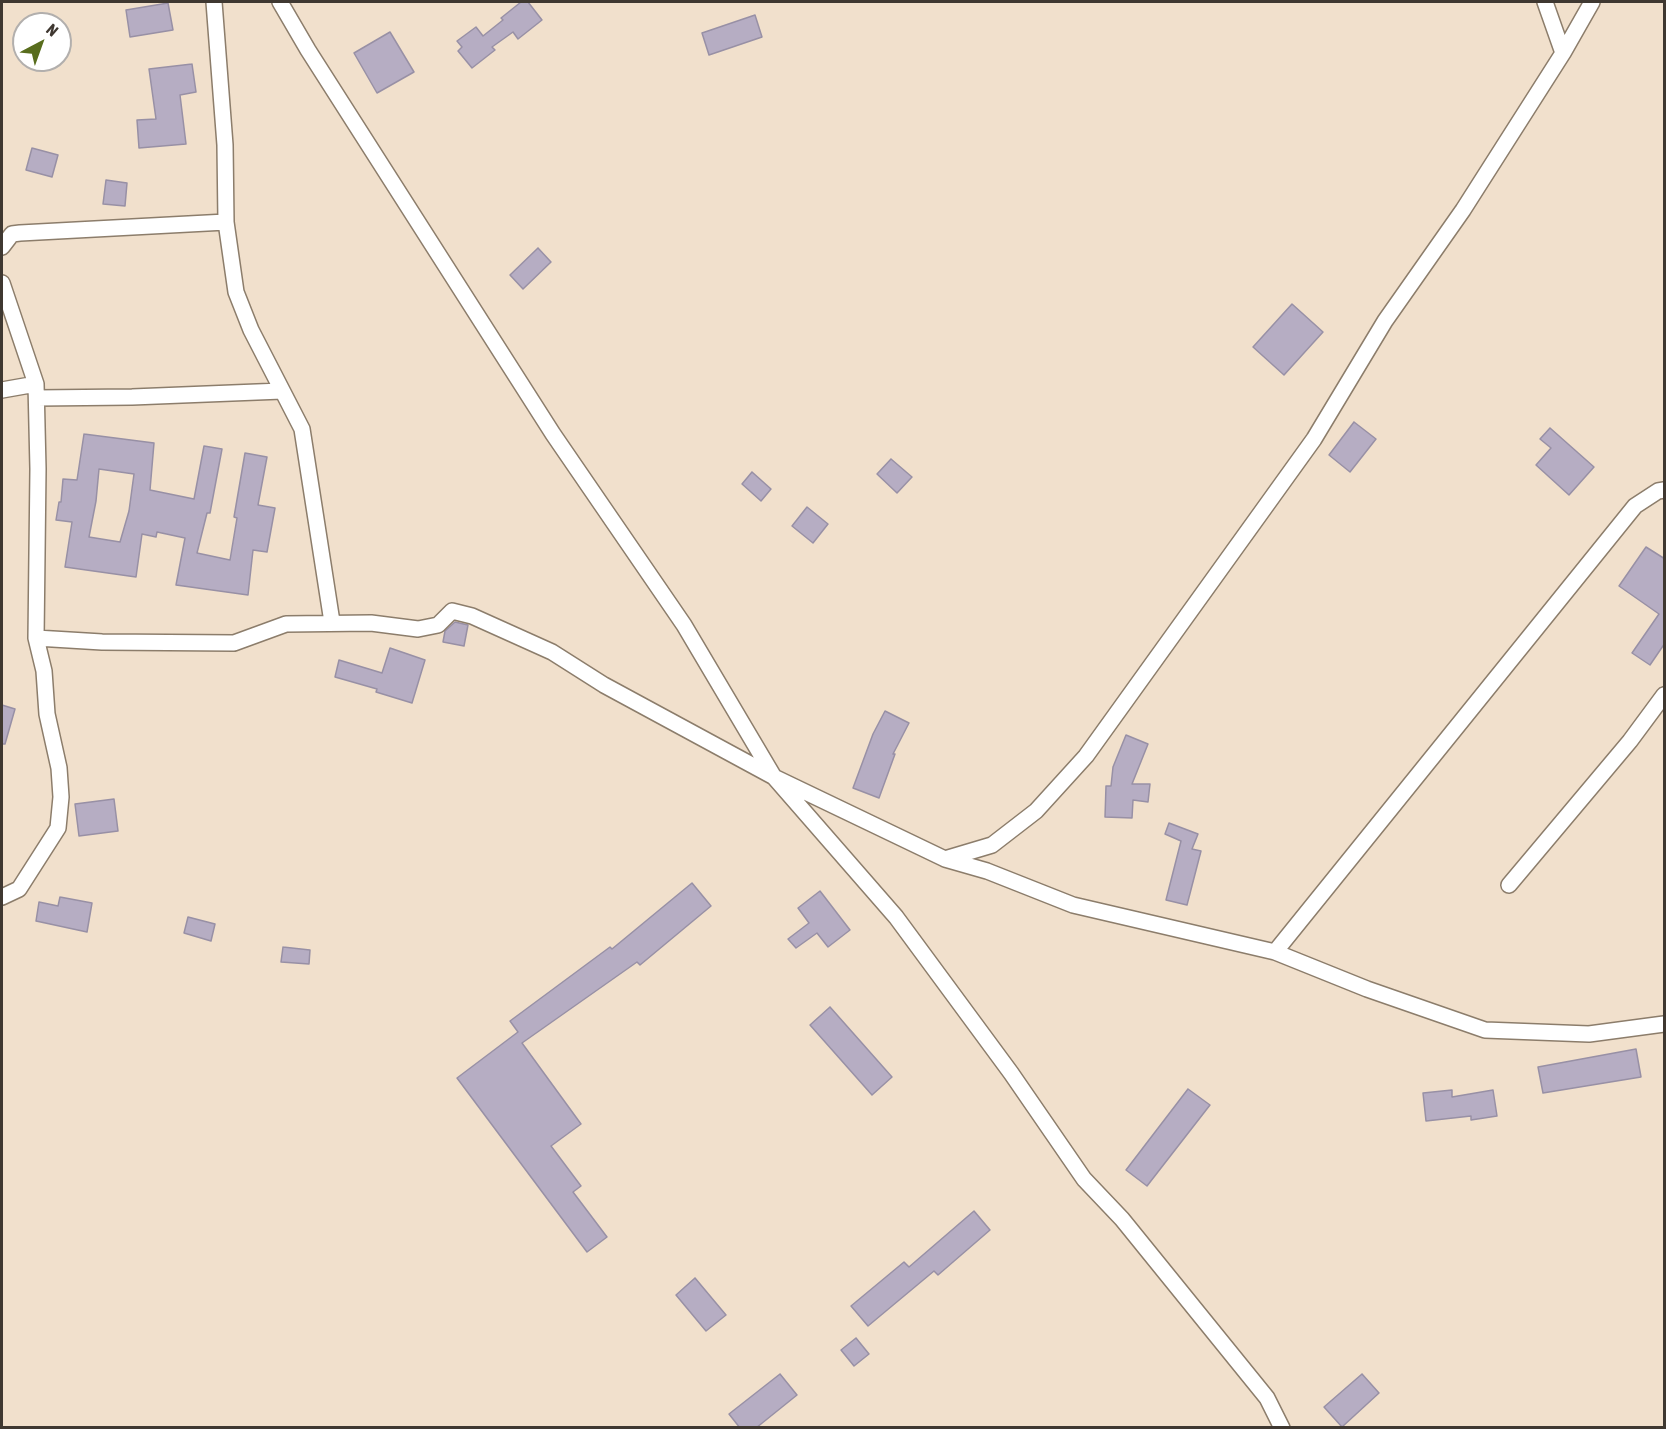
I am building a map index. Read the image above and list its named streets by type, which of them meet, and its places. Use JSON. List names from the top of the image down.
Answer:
{
  "north": "top right"
}
